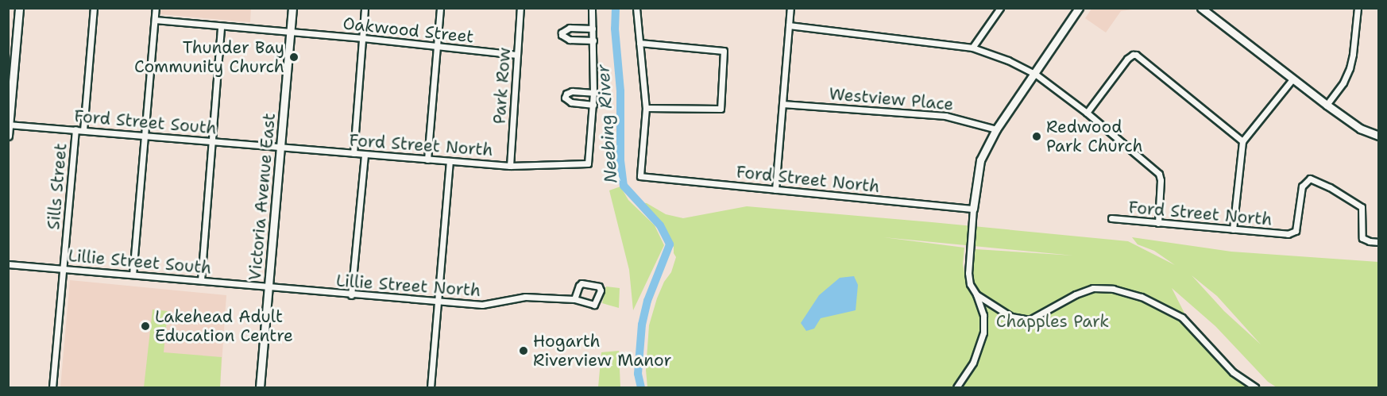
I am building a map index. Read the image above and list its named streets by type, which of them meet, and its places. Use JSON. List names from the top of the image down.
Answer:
{
  "streets": {
    "street": [
      "Oakwood Street",
      "Park Row",
      "Westview Place",
      "Ford Street South",
      "Ford Street North",
      "Sills Street",
      "Victoria Avenue East",
      "Lillie Street South",
      "Lillie Street North"
    ]
  },
  "crossings": [
    ["Oakwood Street", "Park Row"],
    ["Oakwood Street", "Victoria Avenue East"],
    ["Park Row", "Ford Street North"],
    ["Ford Street South", "Ford Street North"],
    ["Ford Street South", "Sills Street"],
    ["Ford Street South", "Victoria Avenue East"],
    ["Ford Street North", "Victoria Avenue East"],
    ["Sills Street", "Lillie Street South"],
    ["Victoria Avenue East", "Lillie Street South"],
    ["Victoria Avenue East", "Lillie Street North"],
    ["Lillie Street South", "Lillie Street North"]
  ],
  "water": ["Neebing River"],
  "parks": ["Chapples Park"],
  "places": [
    "Thunder Bay Community Church",
    "Redwood Park Church",
    "Lakehead Adult Education Centre",
    "Hogarth Riverview Manor"
  ]
}
